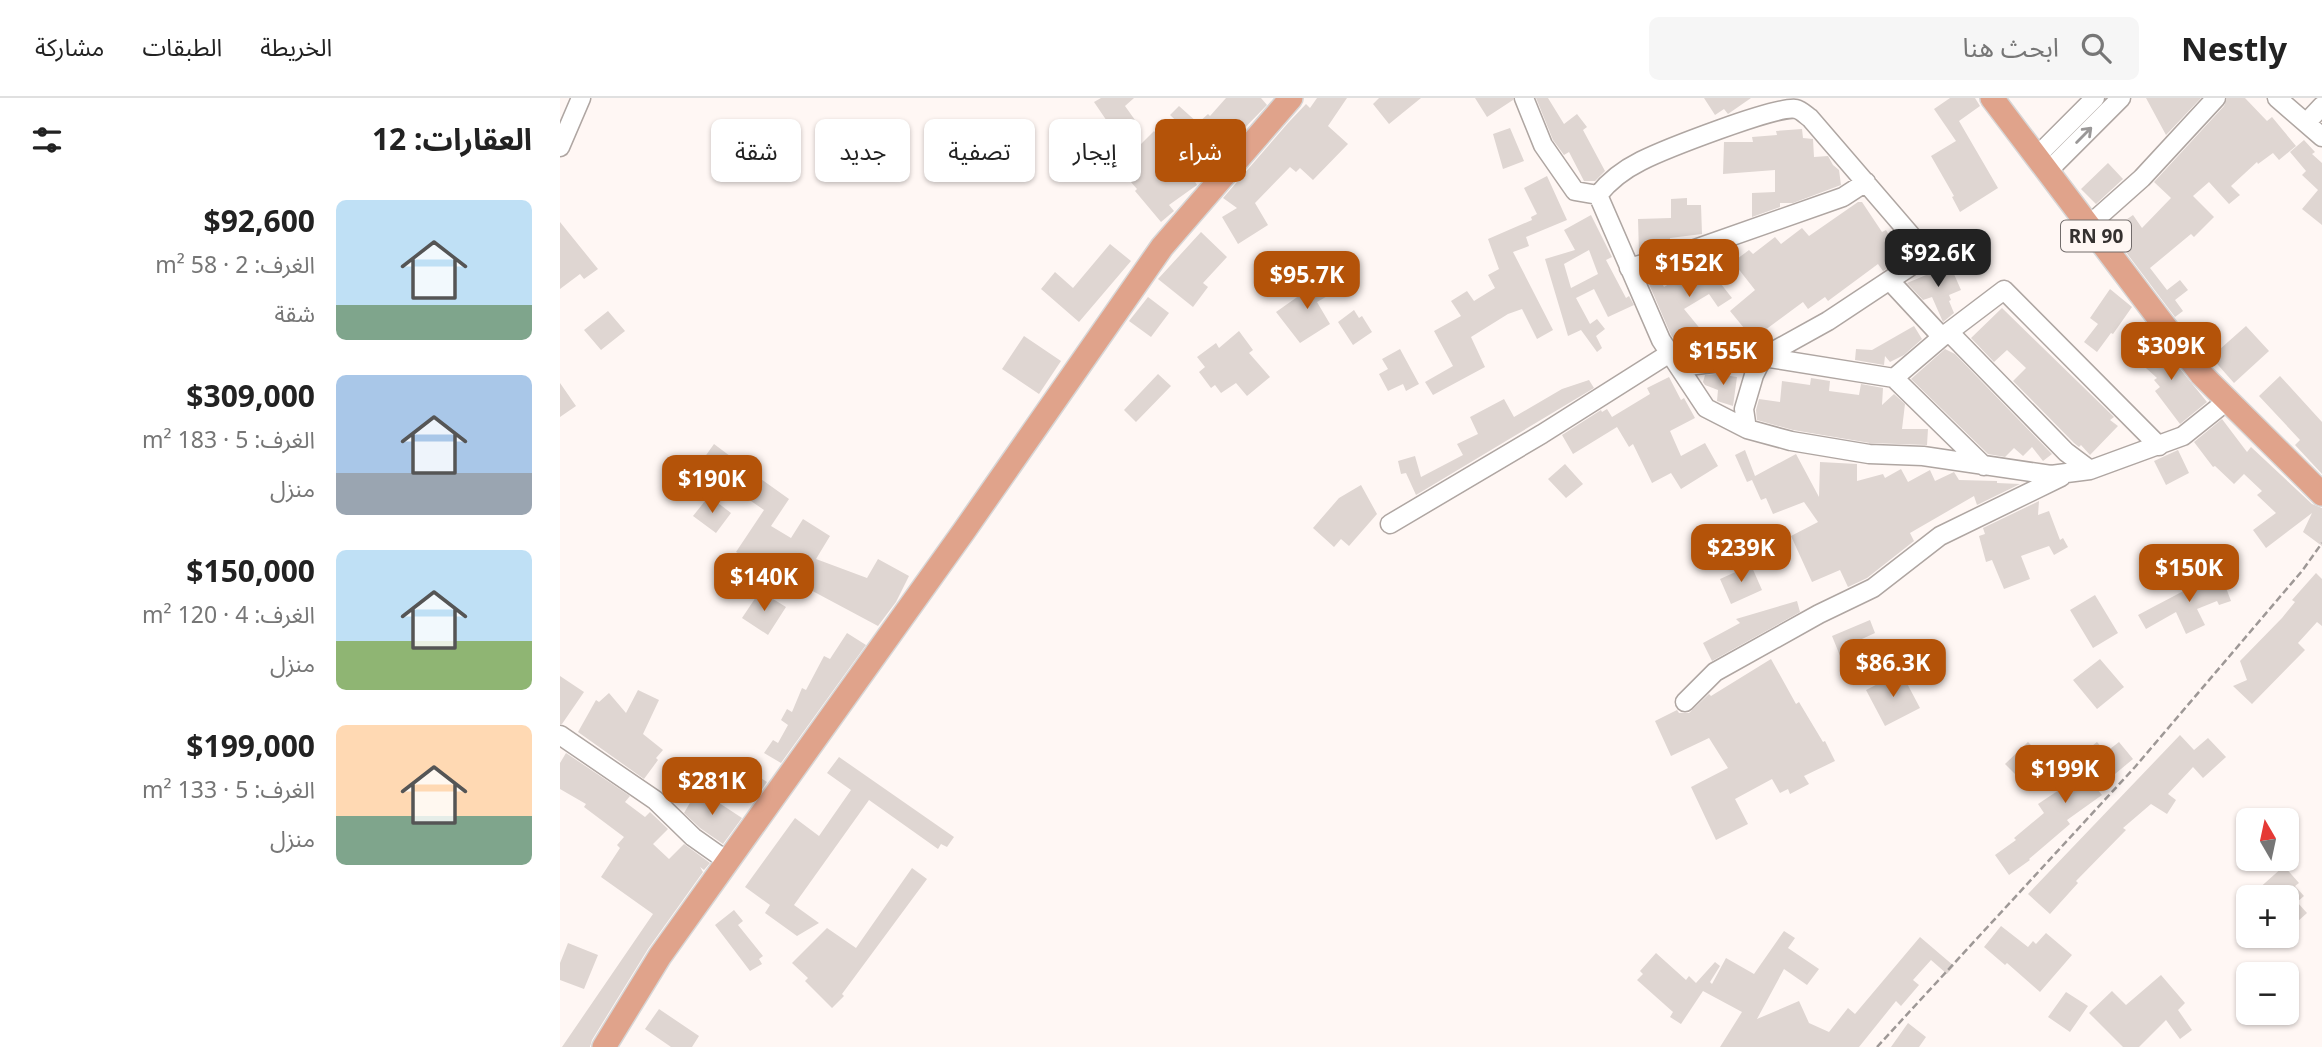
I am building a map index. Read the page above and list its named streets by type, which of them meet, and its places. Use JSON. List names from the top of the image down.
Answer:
{
  "streets": {
    "main road": ["RN 90"]
  },
  "north": "top",
  "page": {
    "header": "Nestly",
    "search": "ابحث هنا",
    "nav": ["الخريطة", "الطبقات", "مشاركة"],
    "heading": "العقارات: 12",
    "chip": [
      "شراء",
      "إيجار",
      "تصفية",
      "جديد",
      "شقة"
    ],
    "list": [
      {
        "name": "$92,600",
        "note": "الغرف: 2 · 58 m² · شقة"
      },
      {
        "name": "$309,000",
        "note": "الغرف: 5 · 183 m² · منزل"
      },
      {
        "name": "$150,000",
        "note": "الغرف: 4 · 120 m² · منزل"
      },
      {
        "name": "$199,000",
        "note": "الغرف: 5 · 133 m² · منزل"
      }
    ],
    "price": [
      "$92.6K",
      "$152K",
      "$95.7K",
      "$309K",
      "$155K",
      "$190K",
      "$239K",
      "$150K",
      "$140K",
      "$86.3K",
      "$199K",
      "$281K"
    ],
    "map_buttons": ["+", "−"]
  }
}
